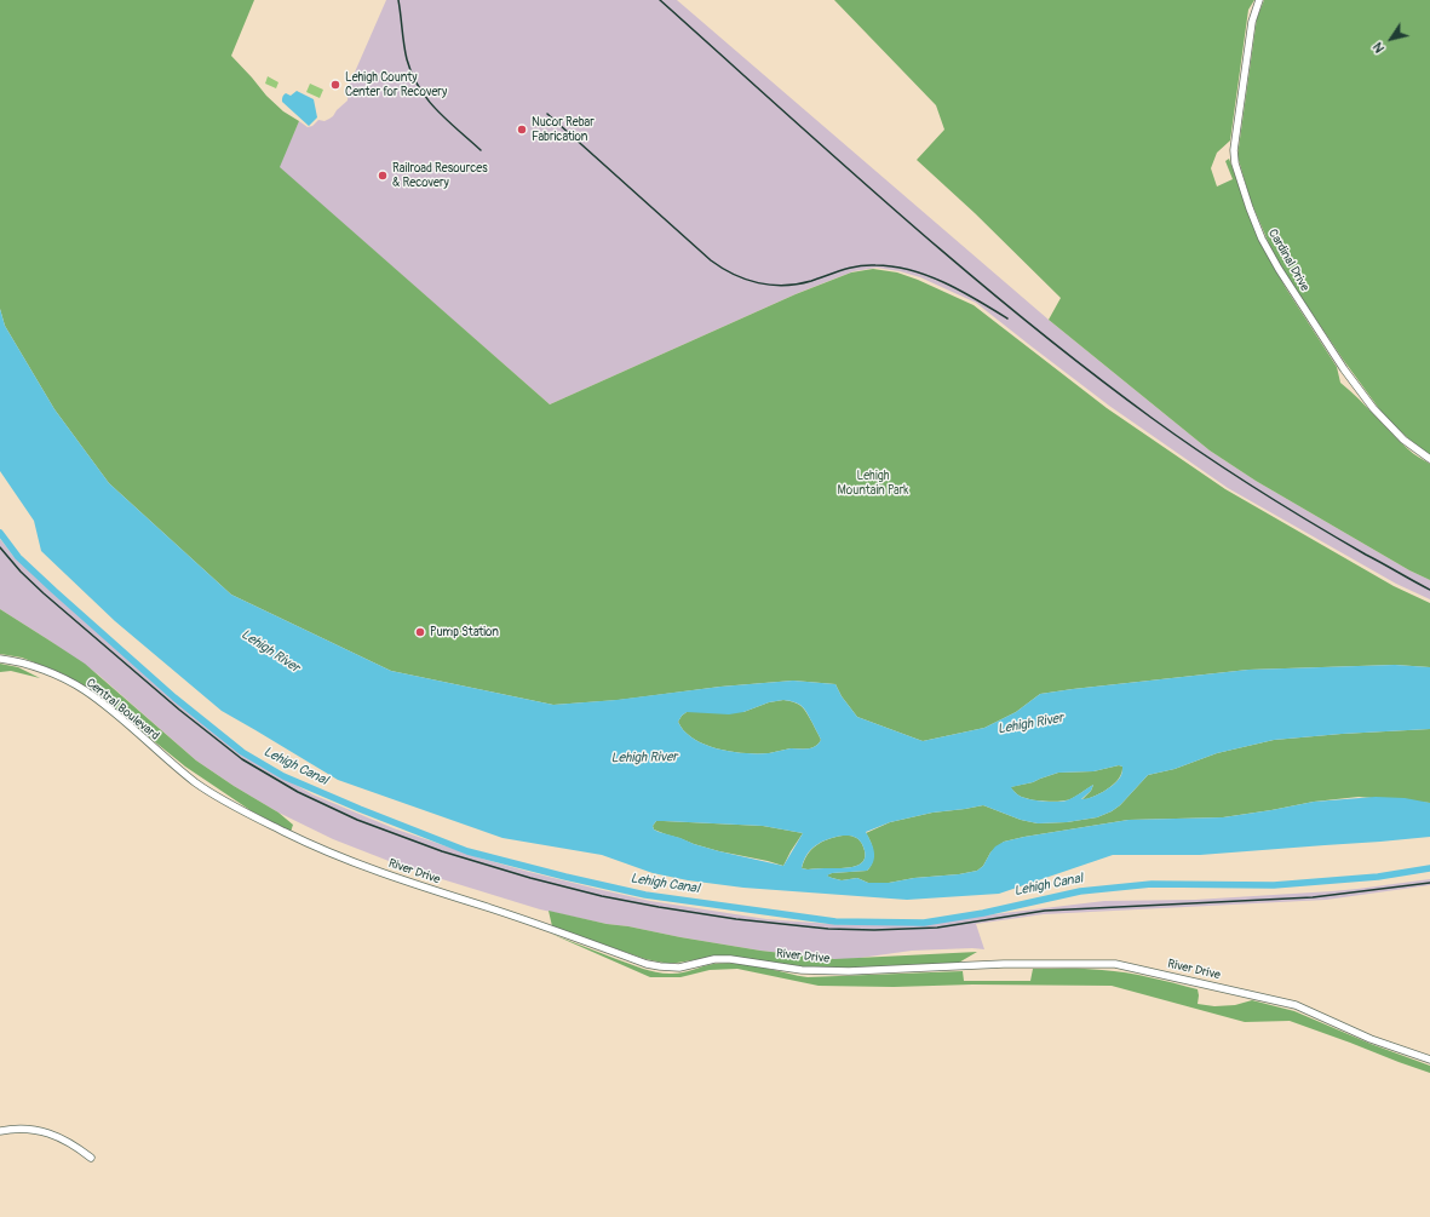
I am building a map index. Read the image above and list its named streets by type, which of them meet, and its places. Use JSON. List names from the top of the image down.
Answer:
{
  "streets": {
    "street": ["Cardinal Drive", "Central Boulevard", "River Drive"]
  },
  "crossings": [
    ["Central Boulevard", "River Drive"]
  ],
  "water": ["Lehigh River", "Lehigh Canal"],
  "parks": ["Lehigh Mountain Park"],
  "places": [
    "Lehigh County Center for Recovery",
    "Nucor Rebar Fabrication",
    "Railroad Resources & Recovery",
    "Pump Station"
  ],
  "north": "bottom left"
}
